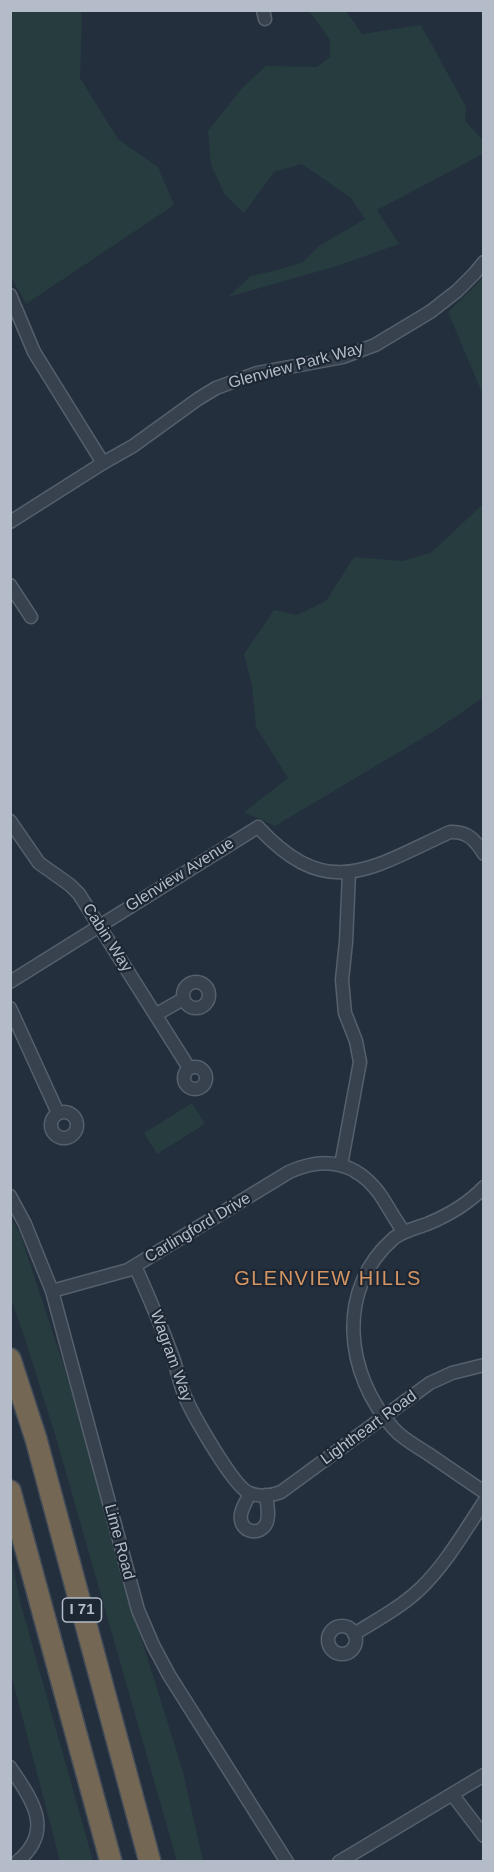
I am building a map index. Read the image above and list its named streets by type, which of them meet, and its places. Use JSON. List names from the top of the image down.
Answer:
{
  "streets": {
    "highway": ["I 71"],
    "street": [
      "Glenview Park Way",
      "Glenview Avenue",
      "Cabin Way",
      "Carlingford Drive",
      "Wagram Way",
      "Lightheart Road",
      "Lime Road"
    ]
  },
  "crossings": [
    ["Glenview Avenue", "Cabin Way"],
    ["Carlingford Drive", "Wagram Way"],
    ["Carlingford Drive", "Lime Road"],
    ["Wagram Way", "Lightheart Road"]
  ],
  "districts": ["GLENVIEW HILLS"]
}
